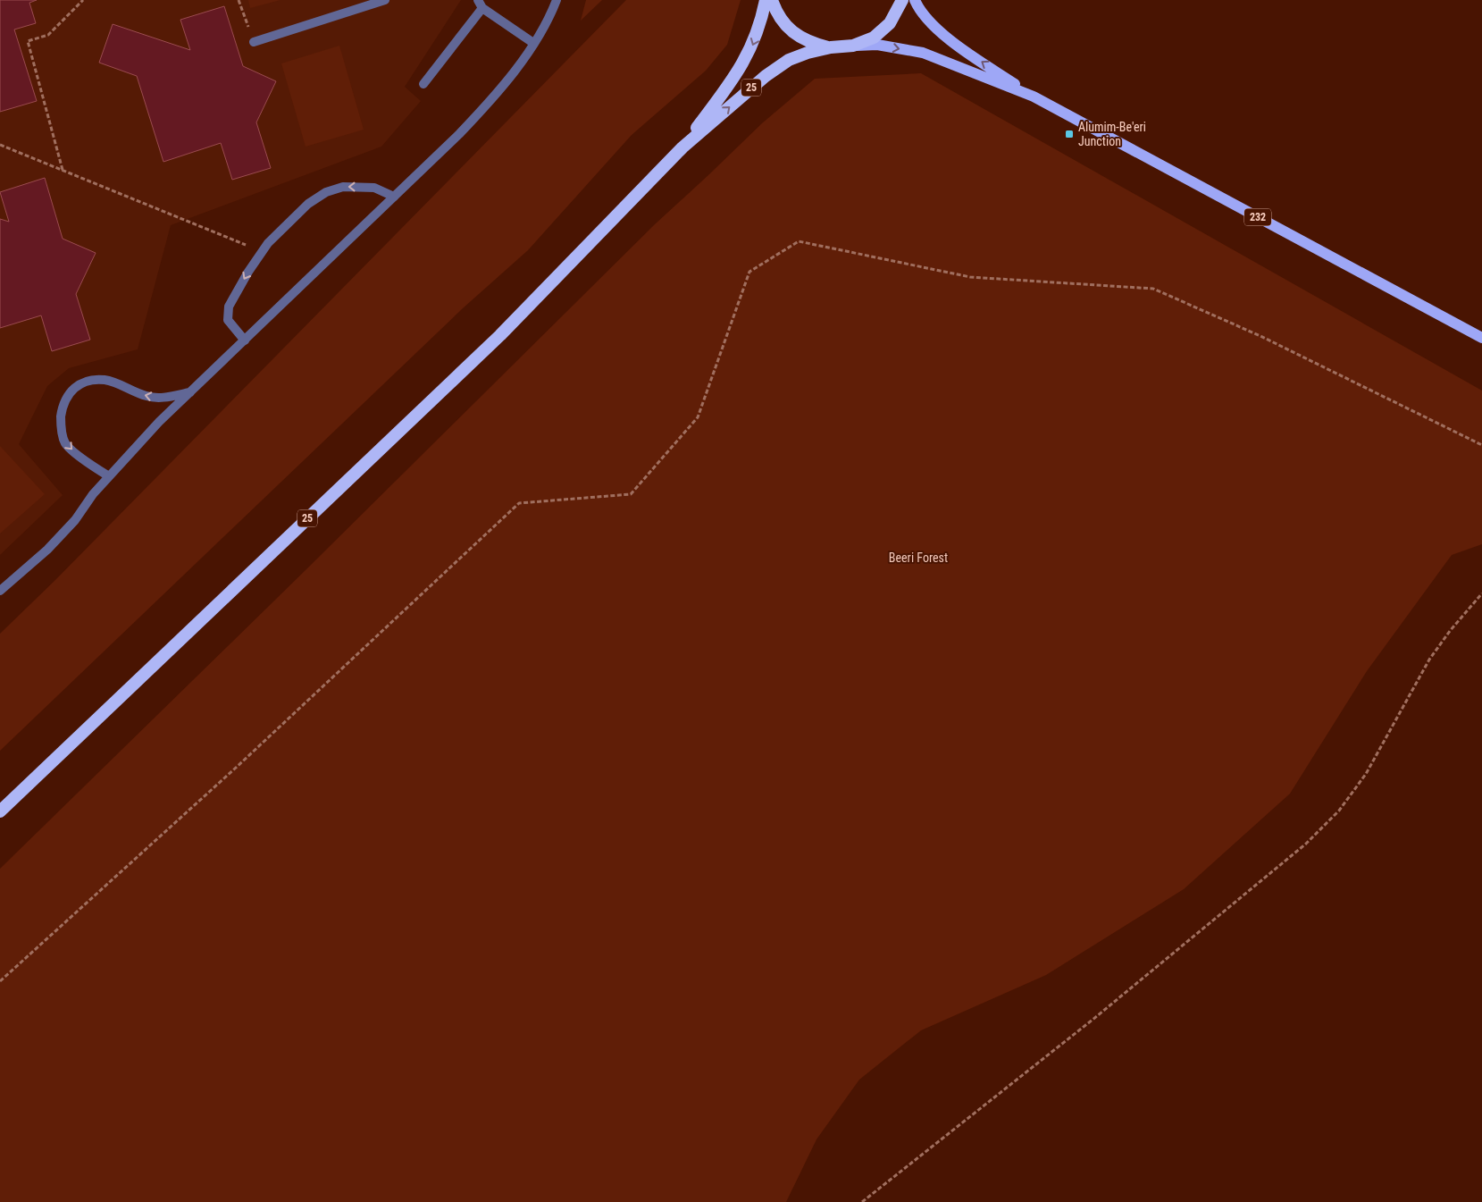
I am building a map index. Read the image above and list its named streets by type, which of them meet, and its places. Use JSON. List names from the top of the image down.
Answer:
{
  "streets": {
    "highway": ["25"],
    "main road": ["232"]
  },
  "crossings": [
    ["25", "232"]
  ],
  "parks": ["Beeri Forest"],
  "places": {
    "transit": ["Alumim-Be'eri Junction"]
  }
}
